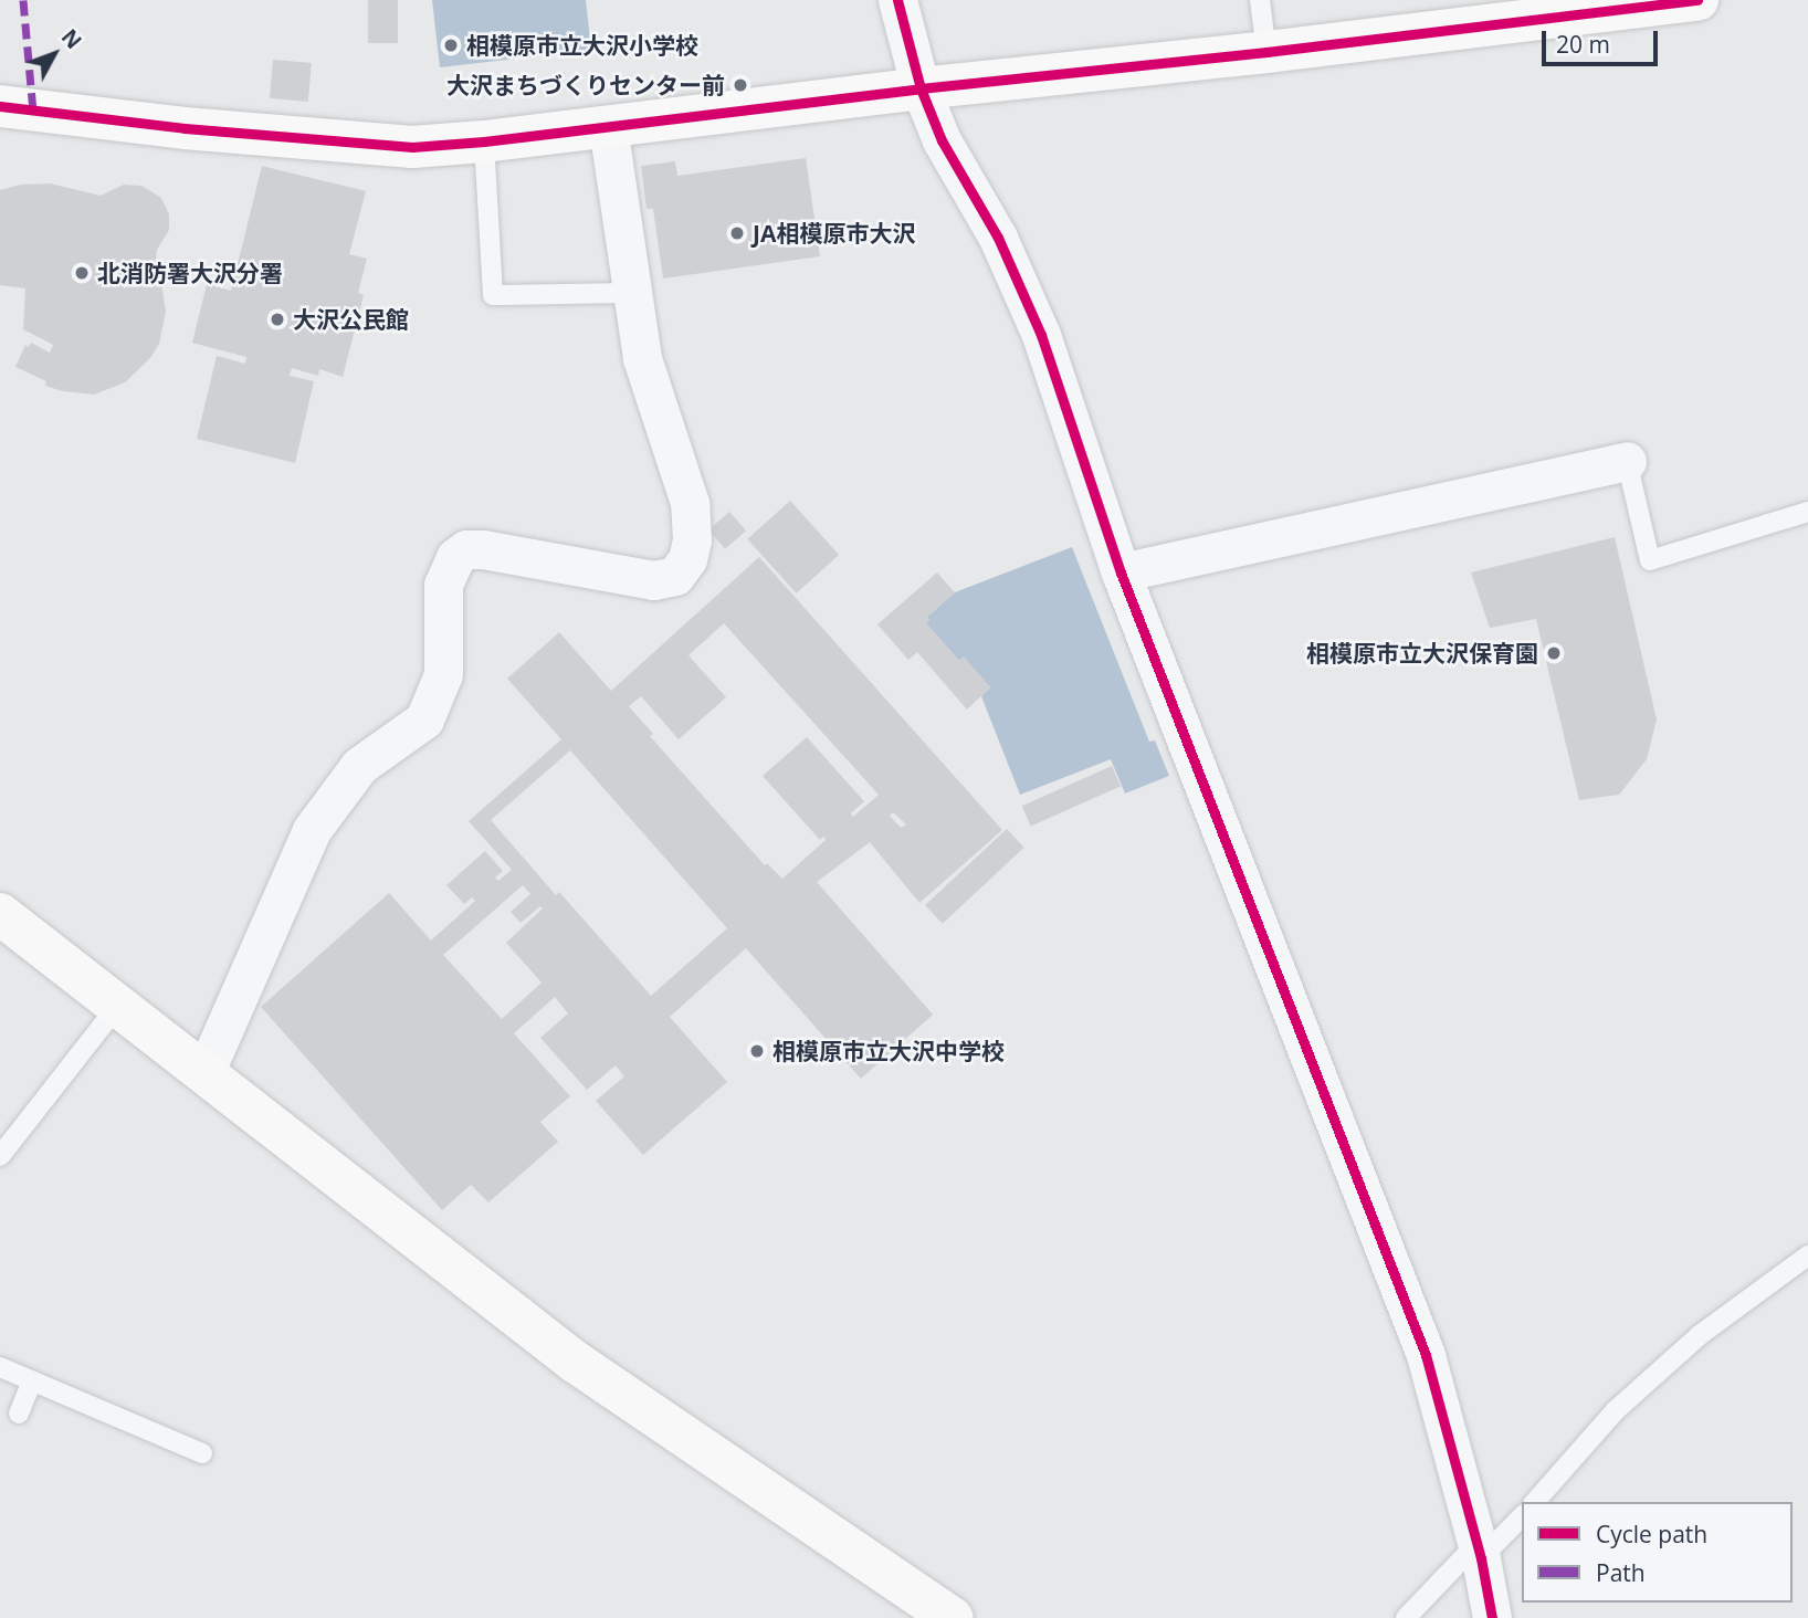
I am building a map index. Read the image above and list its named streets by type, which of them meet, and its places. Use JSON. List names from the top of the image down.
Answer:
{
  "places": [
    "相模原市立大沢小学校",
    "大沢まちづくりセンター前",
    "JA相模原市大沢",
    "北消防署大沢分署",
    "大沢公民館",
    "相模原市立大沢保育園",
    "相模原市立大沢中学校"
  ],
  "legend": ["Cycle path", "Path"],
  "scale_bar": "20 m",
  "north": "top right"
}
